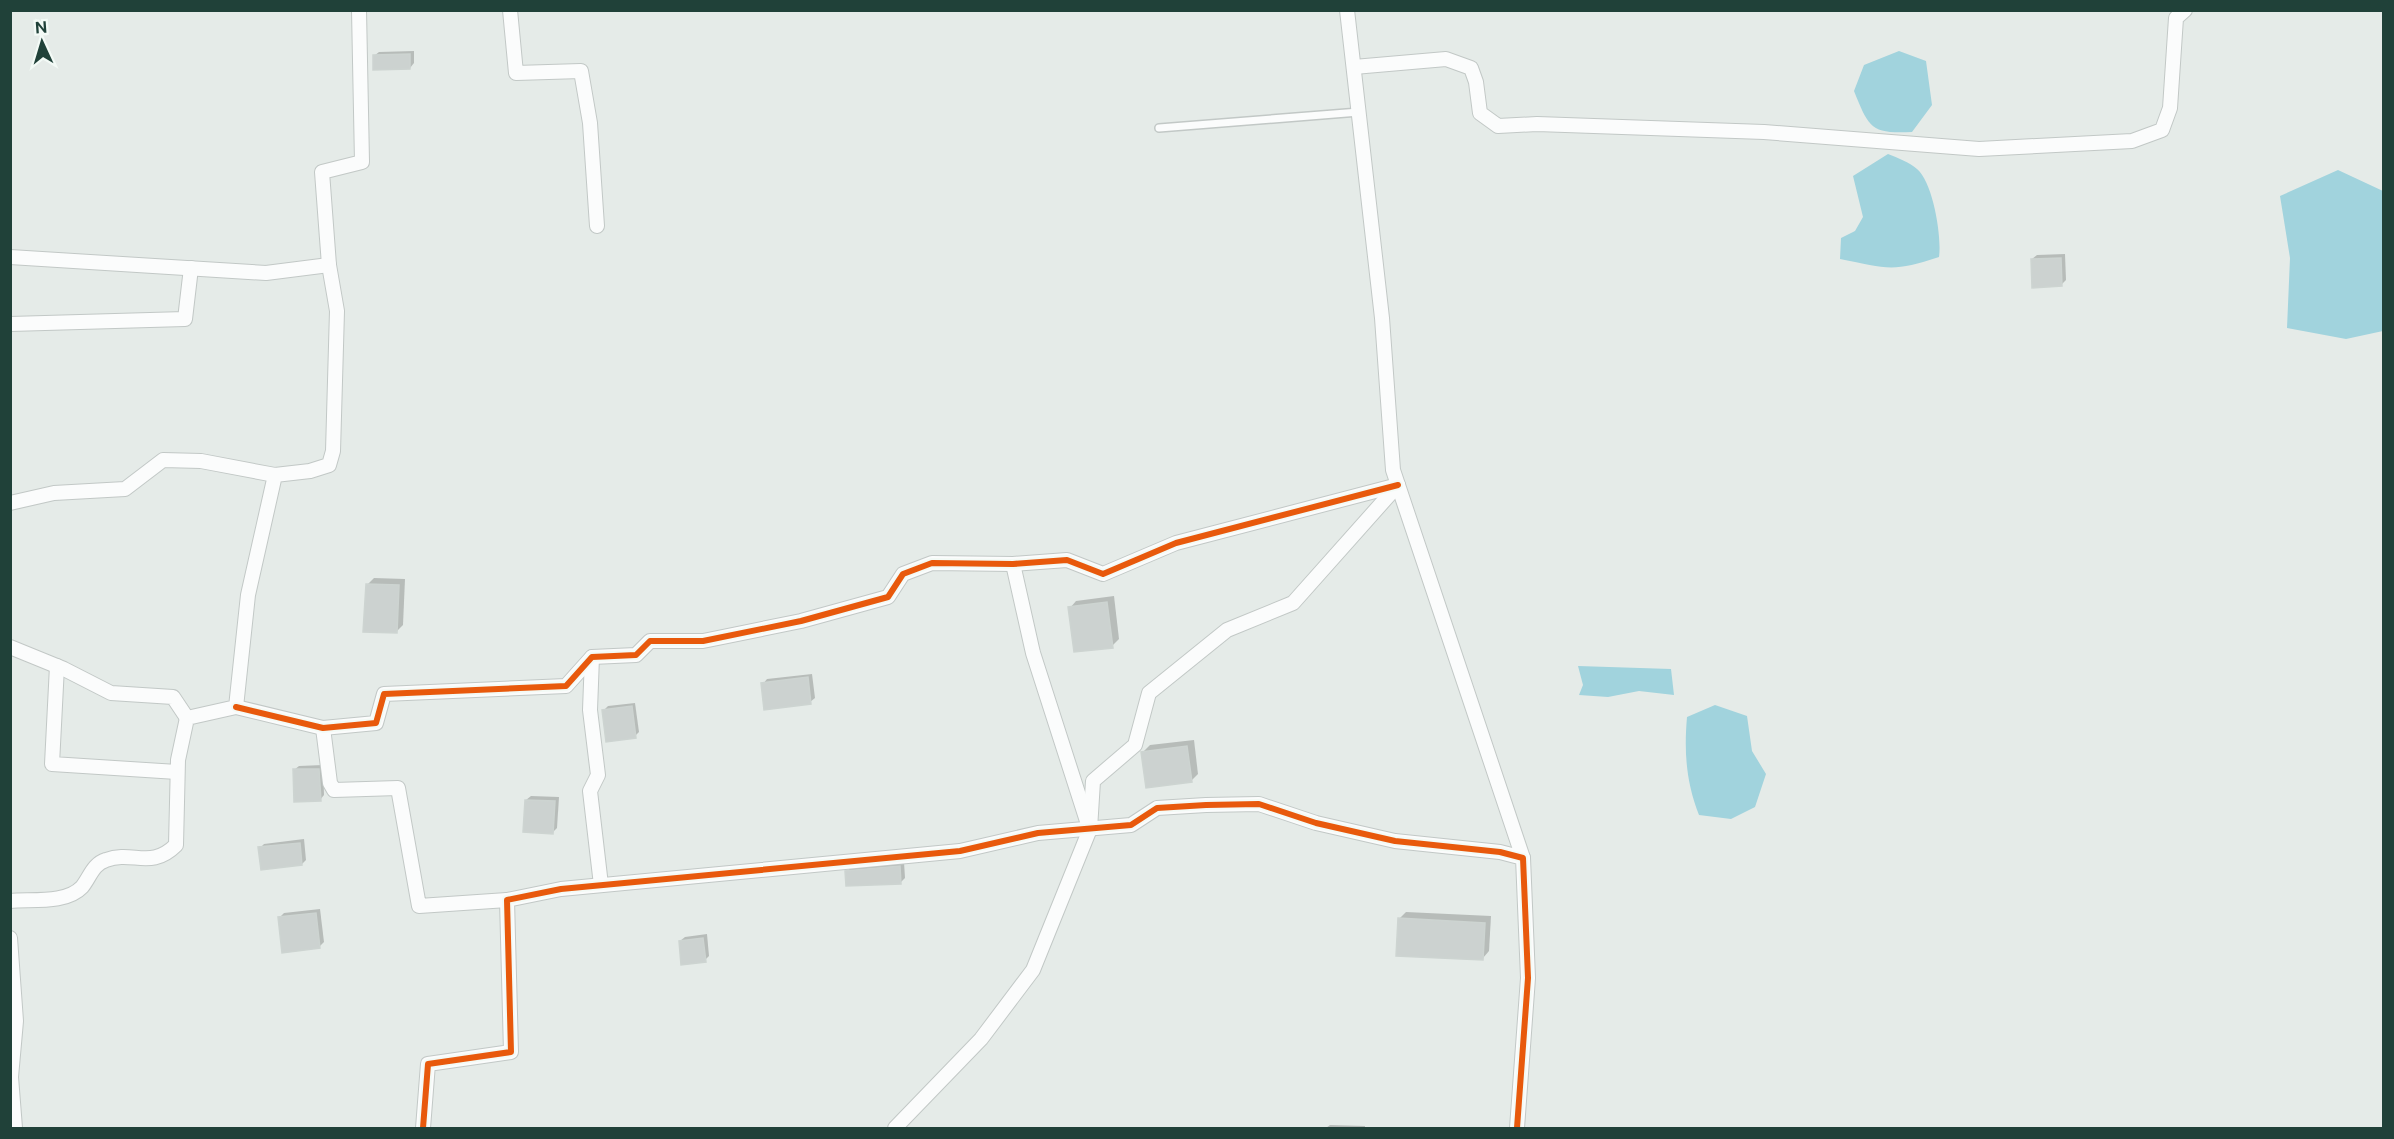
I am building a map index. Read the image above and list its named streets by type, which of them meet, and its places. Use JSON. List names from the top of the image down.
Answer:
{
  "north": "top"
}
